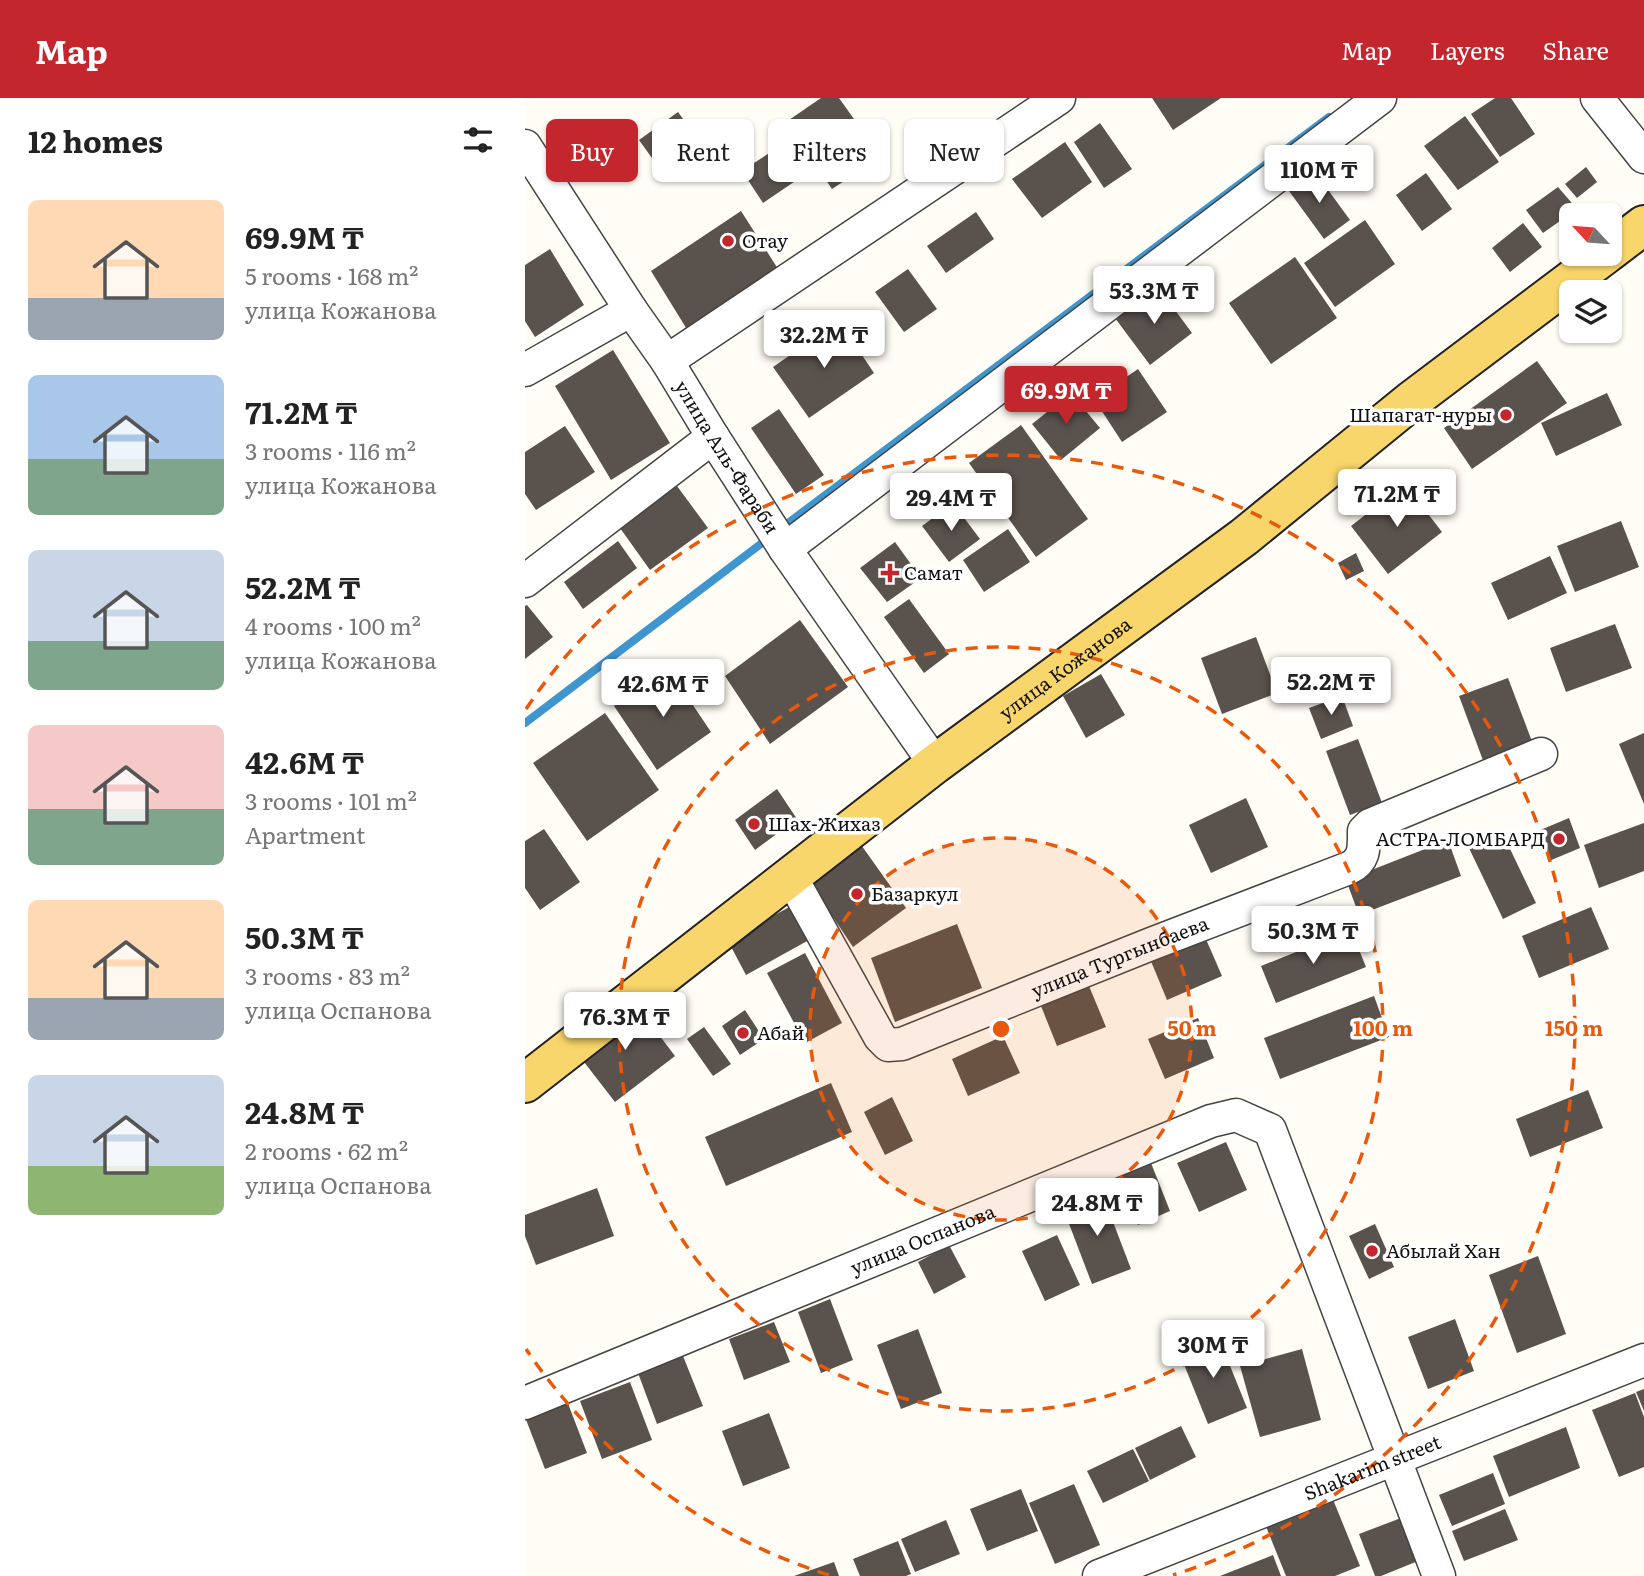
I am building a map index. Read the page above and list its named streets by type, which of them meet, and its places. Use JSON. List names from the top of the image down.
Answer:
{
  "streets": {
    "main road": ["улица Кожанова"],
    "street": [
      "улица Аль-Фараби",
      "улица Тургынбаева",
      "улица Оспанова",
      "Shakarim street"
    ]
  },
  "crossings": [
    ["улица Аль-Фараби", "улица Кожанова"],
    ["улица Кожанова", "улица Тургынбаева"],
    ["улица Оспанова", "Shakarim street"]
  ],
  "places": {
    "other": [
      "Отау",
      "Шапагат-нуры",
      "Шах-Жихаз",
      "АСТРА-ЛОМБАРД",
      "Базаркул",
      "Абай",
      "Абылай Хан"
    ],
    "health": ["Самат"]
  },
  "north": "top left",
  "page": {
    "header": "Map",
    "nav": ["Map", "Layers", "Share"],
    "heading": "12 homes",
    "chip": [
      "Buy",
      "Rent",
      "Filters",
      "New"
    ],
    "price": [
      "110M ₸",
      "53.3M ₸",
      "32.2M ₸",
      "69.9M ₸",
      "71.2M ₸",
      "29.4M ₸",
      "52.2M ₸",
      "42.6M ₸",
      "50.3M ₸",
      "76.3M ₸",
      "24.8M ₸",
      "30M ₸"
    ],
    "list": [
      {
        "name": "69.9M ₸",
        "note": "5 rooms · 168 m² · улица Кожанова"
      },
      {
        "name": "71.2M ₸",
        "note": "3 rooms · 116 m² · улица Кожанова"
      },
      {
        "name": "52.2M ₸",
        "note": "4 rooms · 100 m² · улица Кожанова"
      },
      {
        "name": "42.6M ₸",
        "note": "3 rooms · 101 m² · Apartment"
      },
      {
        "name": "50.3M ₸",
        "note": "3 rooms · 83 m² · улица Оспанова"
      },
      {
        "name": "24.8M ₸",
        "note": "2 rooms · 62 m² · улица Оспанова"
      }
    ]
  },
  "rings": ["50 m", "100 m", "150 m"]
}
